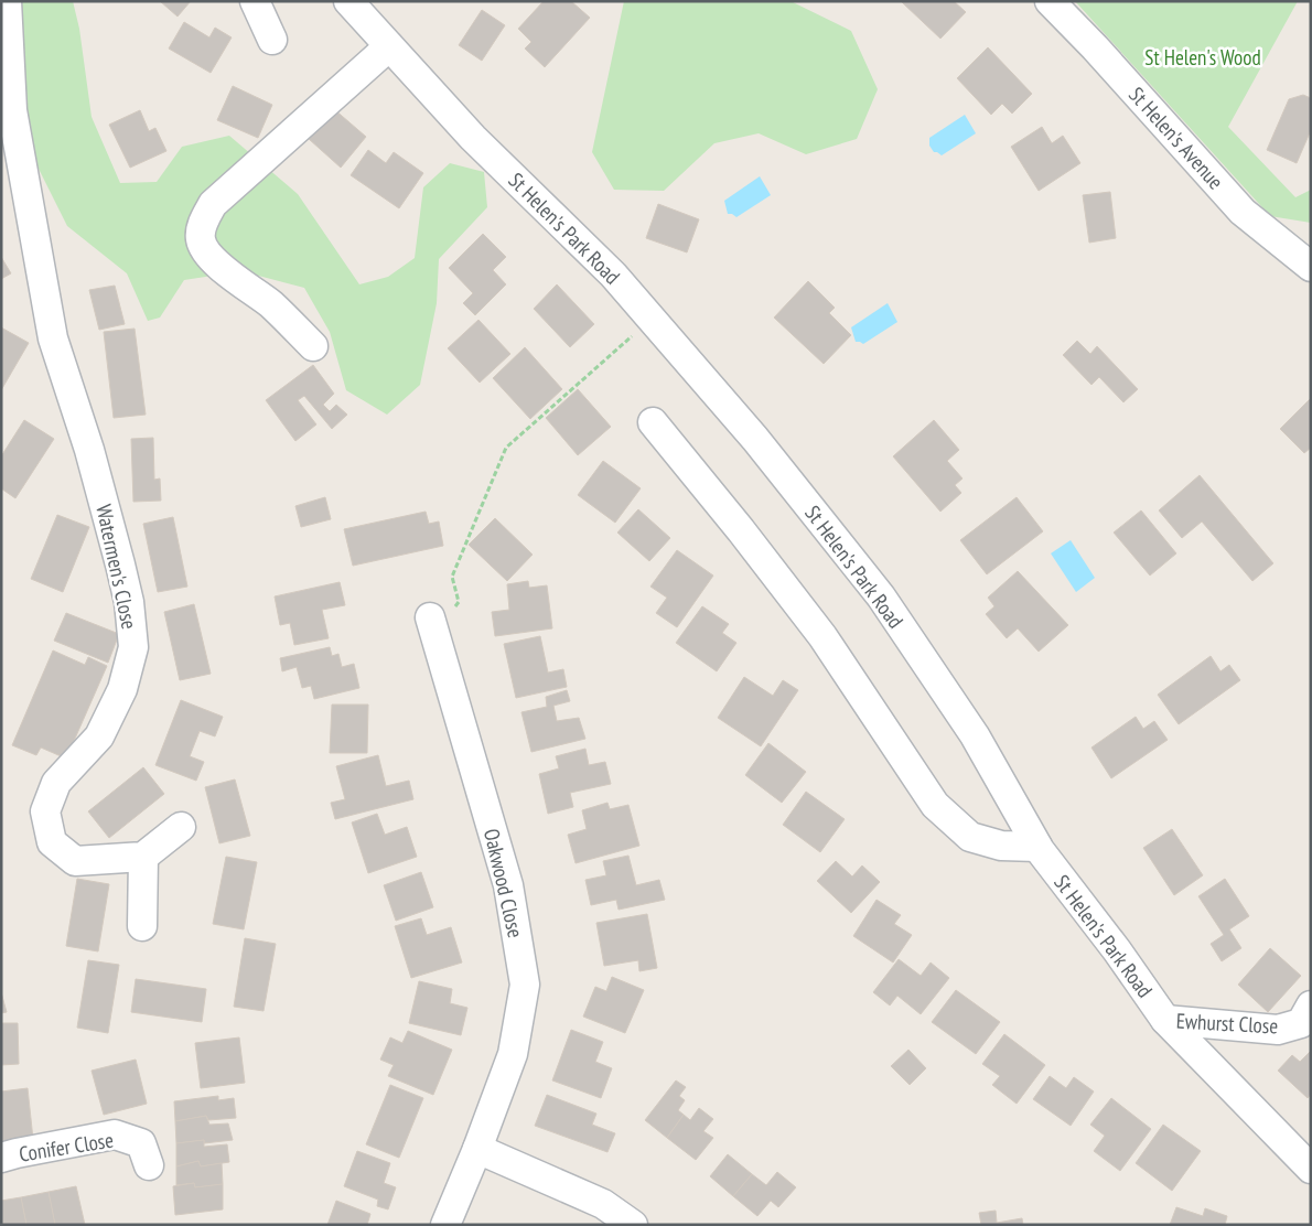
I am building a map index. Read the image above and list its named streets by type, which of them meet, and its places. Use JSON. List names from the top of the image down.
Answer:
{
  "streets": {
    "street": [
      "St Helen's Avenue",
      "St Helen's Park Road",
      "Watermen's Close",
      "Oakwood Close",
      "Ewhurst Close",
      "Conifer Close"
    ]
  },
  "crossings": [
    ["St Helen's Park Road", "Ewhurst Close"]
  ],
  "parks": ["St Helen's Wood"]
}
